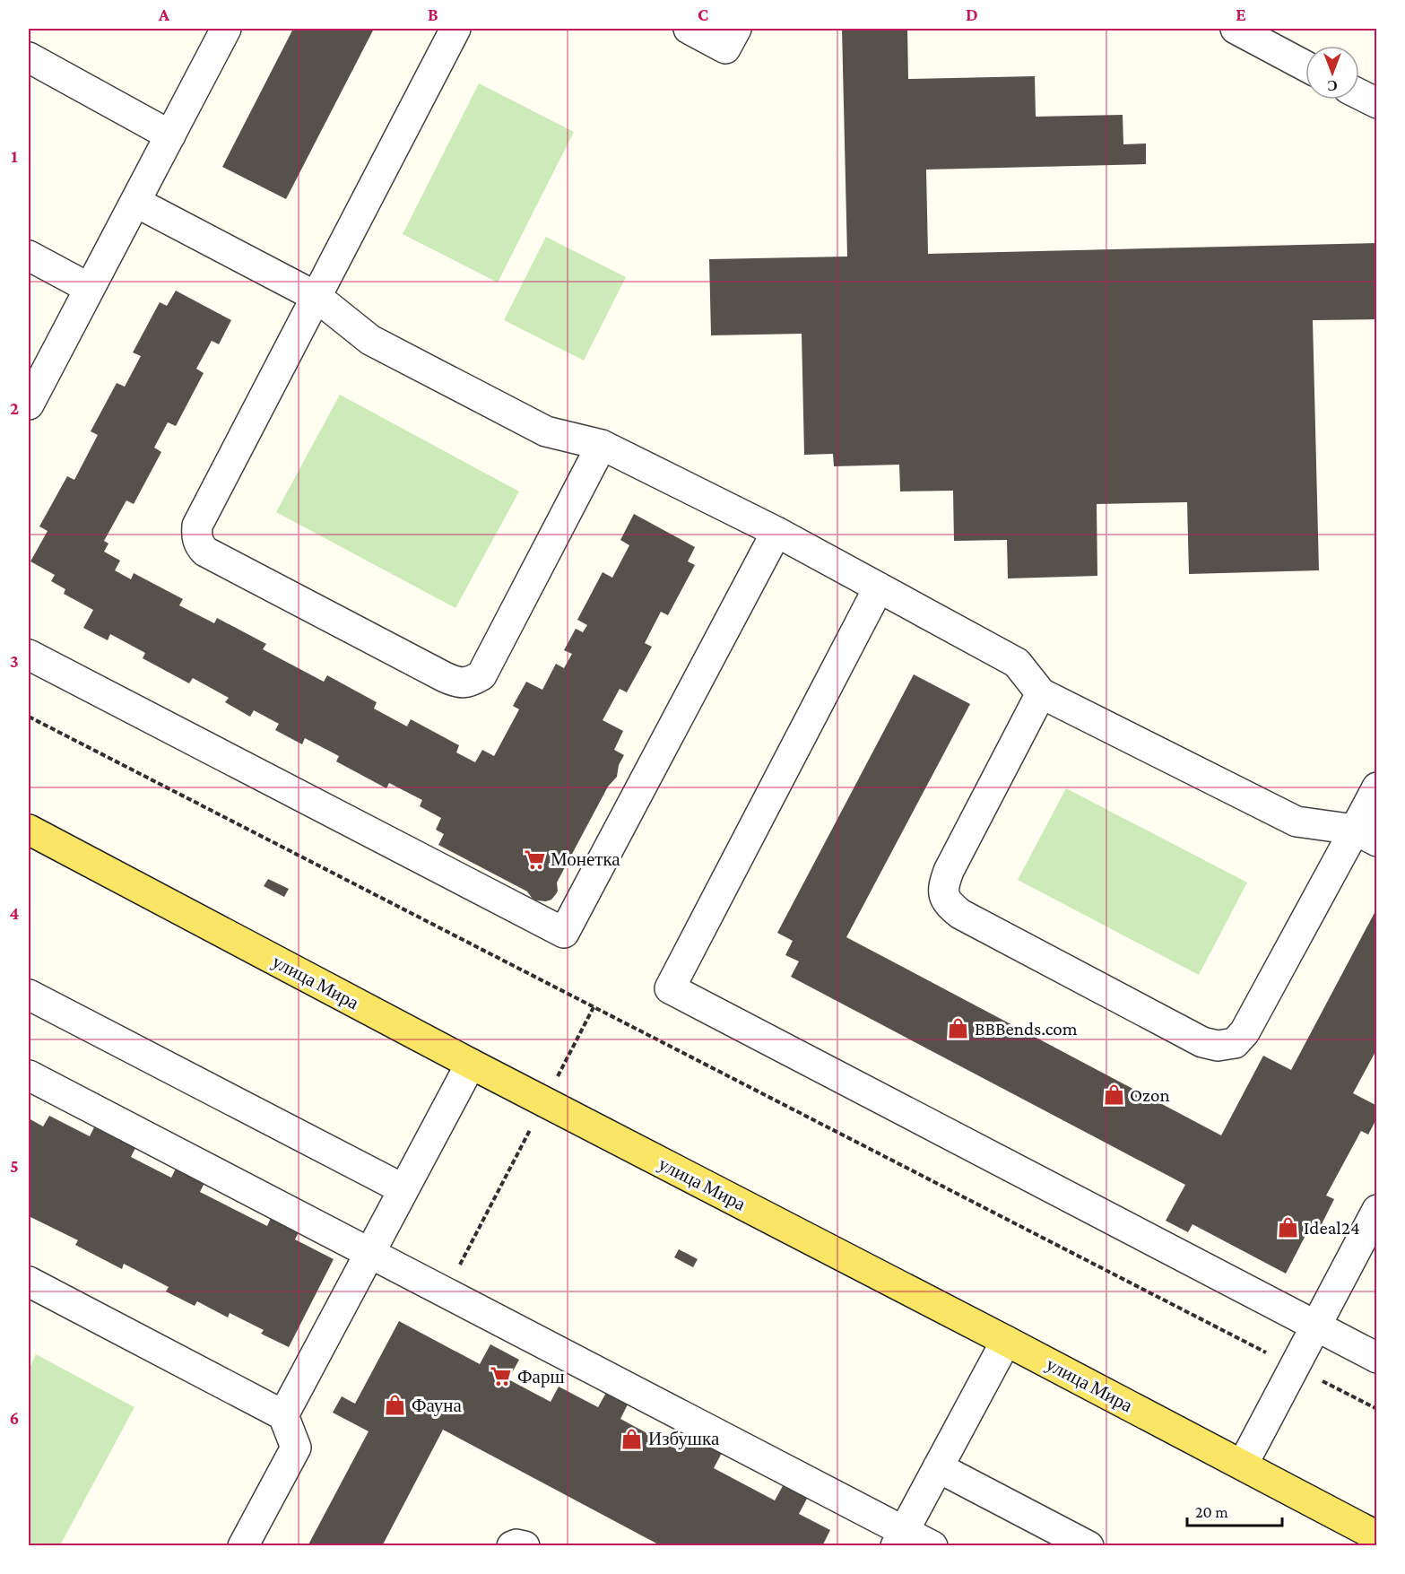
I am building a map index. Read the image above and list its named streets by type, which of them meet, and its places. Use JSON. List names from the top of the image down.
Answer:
{
  "streets": {
    "main road": ["улица Мира"]
  },
  "places": {
    "supermarket": ["Монетка", "Фарш"],
    "shop": [
      "BBBends.com",
      "Ozon",
      "Ideal24",
      "Фауна",
      "Избушка"
    ]
  },
  "scale_bar": "20 m",
  "north": "bottom",
  "grid": {
    "columns": [
      "A",
      "B",
      "C",
      "D",
      "E"
    ],
    "rows": [
      "1",
      "2",
      "3",
      "4",
      "5",
      "6"
    ]
  }
}
